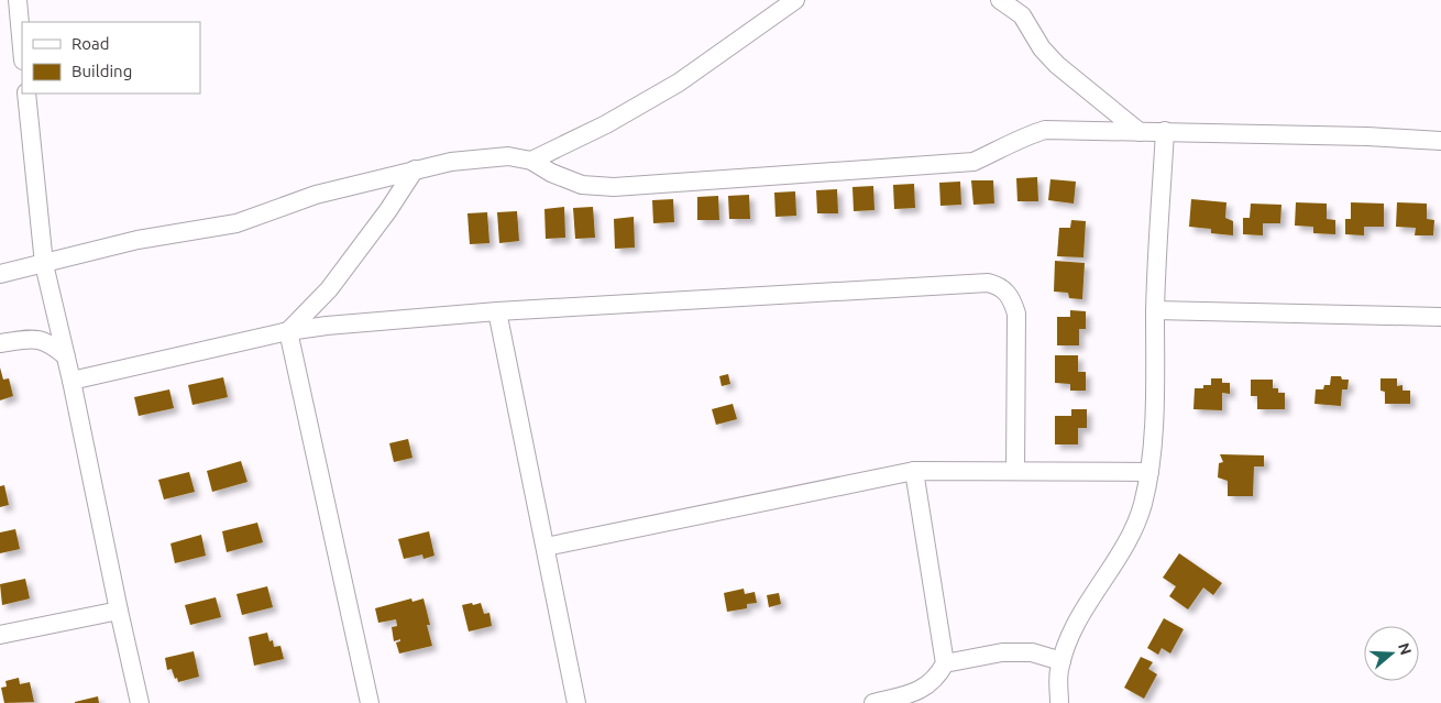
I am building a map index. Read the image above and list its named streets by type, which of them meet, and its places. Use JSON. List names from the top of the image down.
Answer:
{
  "legend": ["Road", "Building"],
  "north": "right"
}
